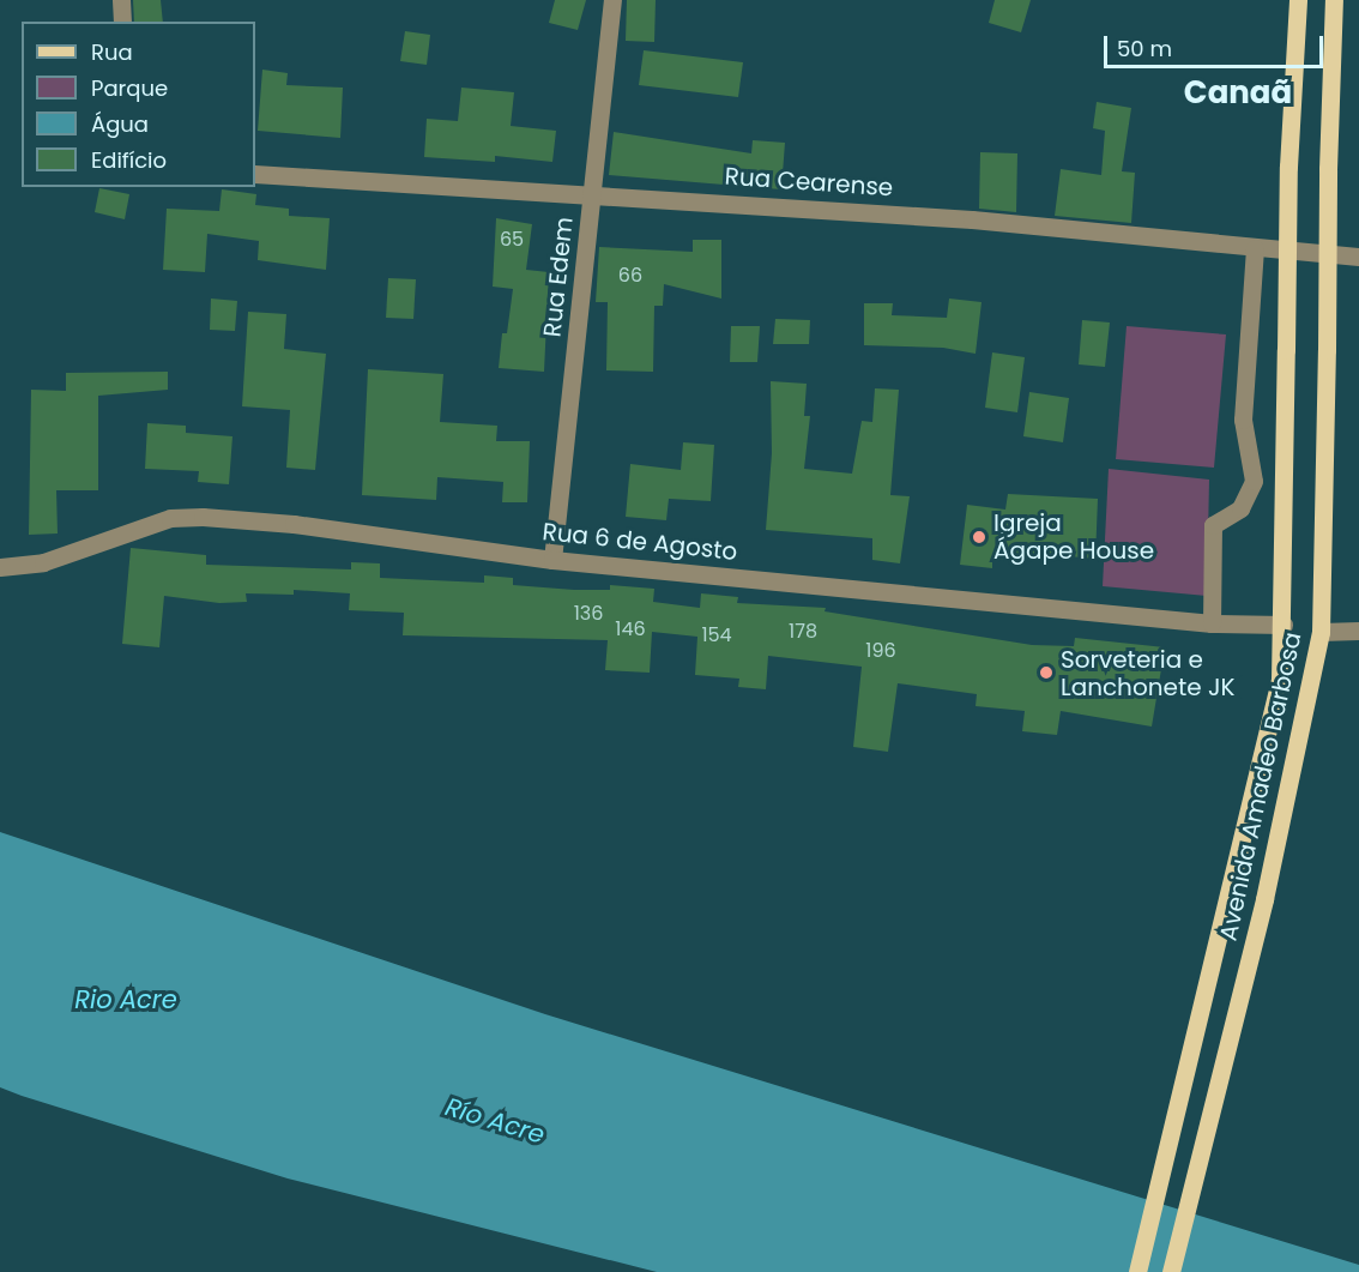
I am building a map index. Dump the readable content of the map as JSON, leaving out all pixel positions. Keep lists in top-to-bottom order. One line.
{"streets":{"main road":["Avenida Amadeo Barbosa"],"street":["Rua Cearense","Rua Edem","Rua 6 de Agosto"]},"crossings":[["Rua Cearense","Rua Edem"],["Rua Edem","Rua 6 de Agosto"],["Rua 6 de Agosto","Avenida Amadeo Barbosa"]],"districts":["Canaã"],"water":["Rio Acre","Río Acre"],"places":["Igreja Ágape House","Sorveteria e Lanchonete JK"],"house_numbers":["65","66","136","146","178","154","196"],"legend":["Rua","Parque","Água","Edifício"],"scale_bar":"50 m"}
